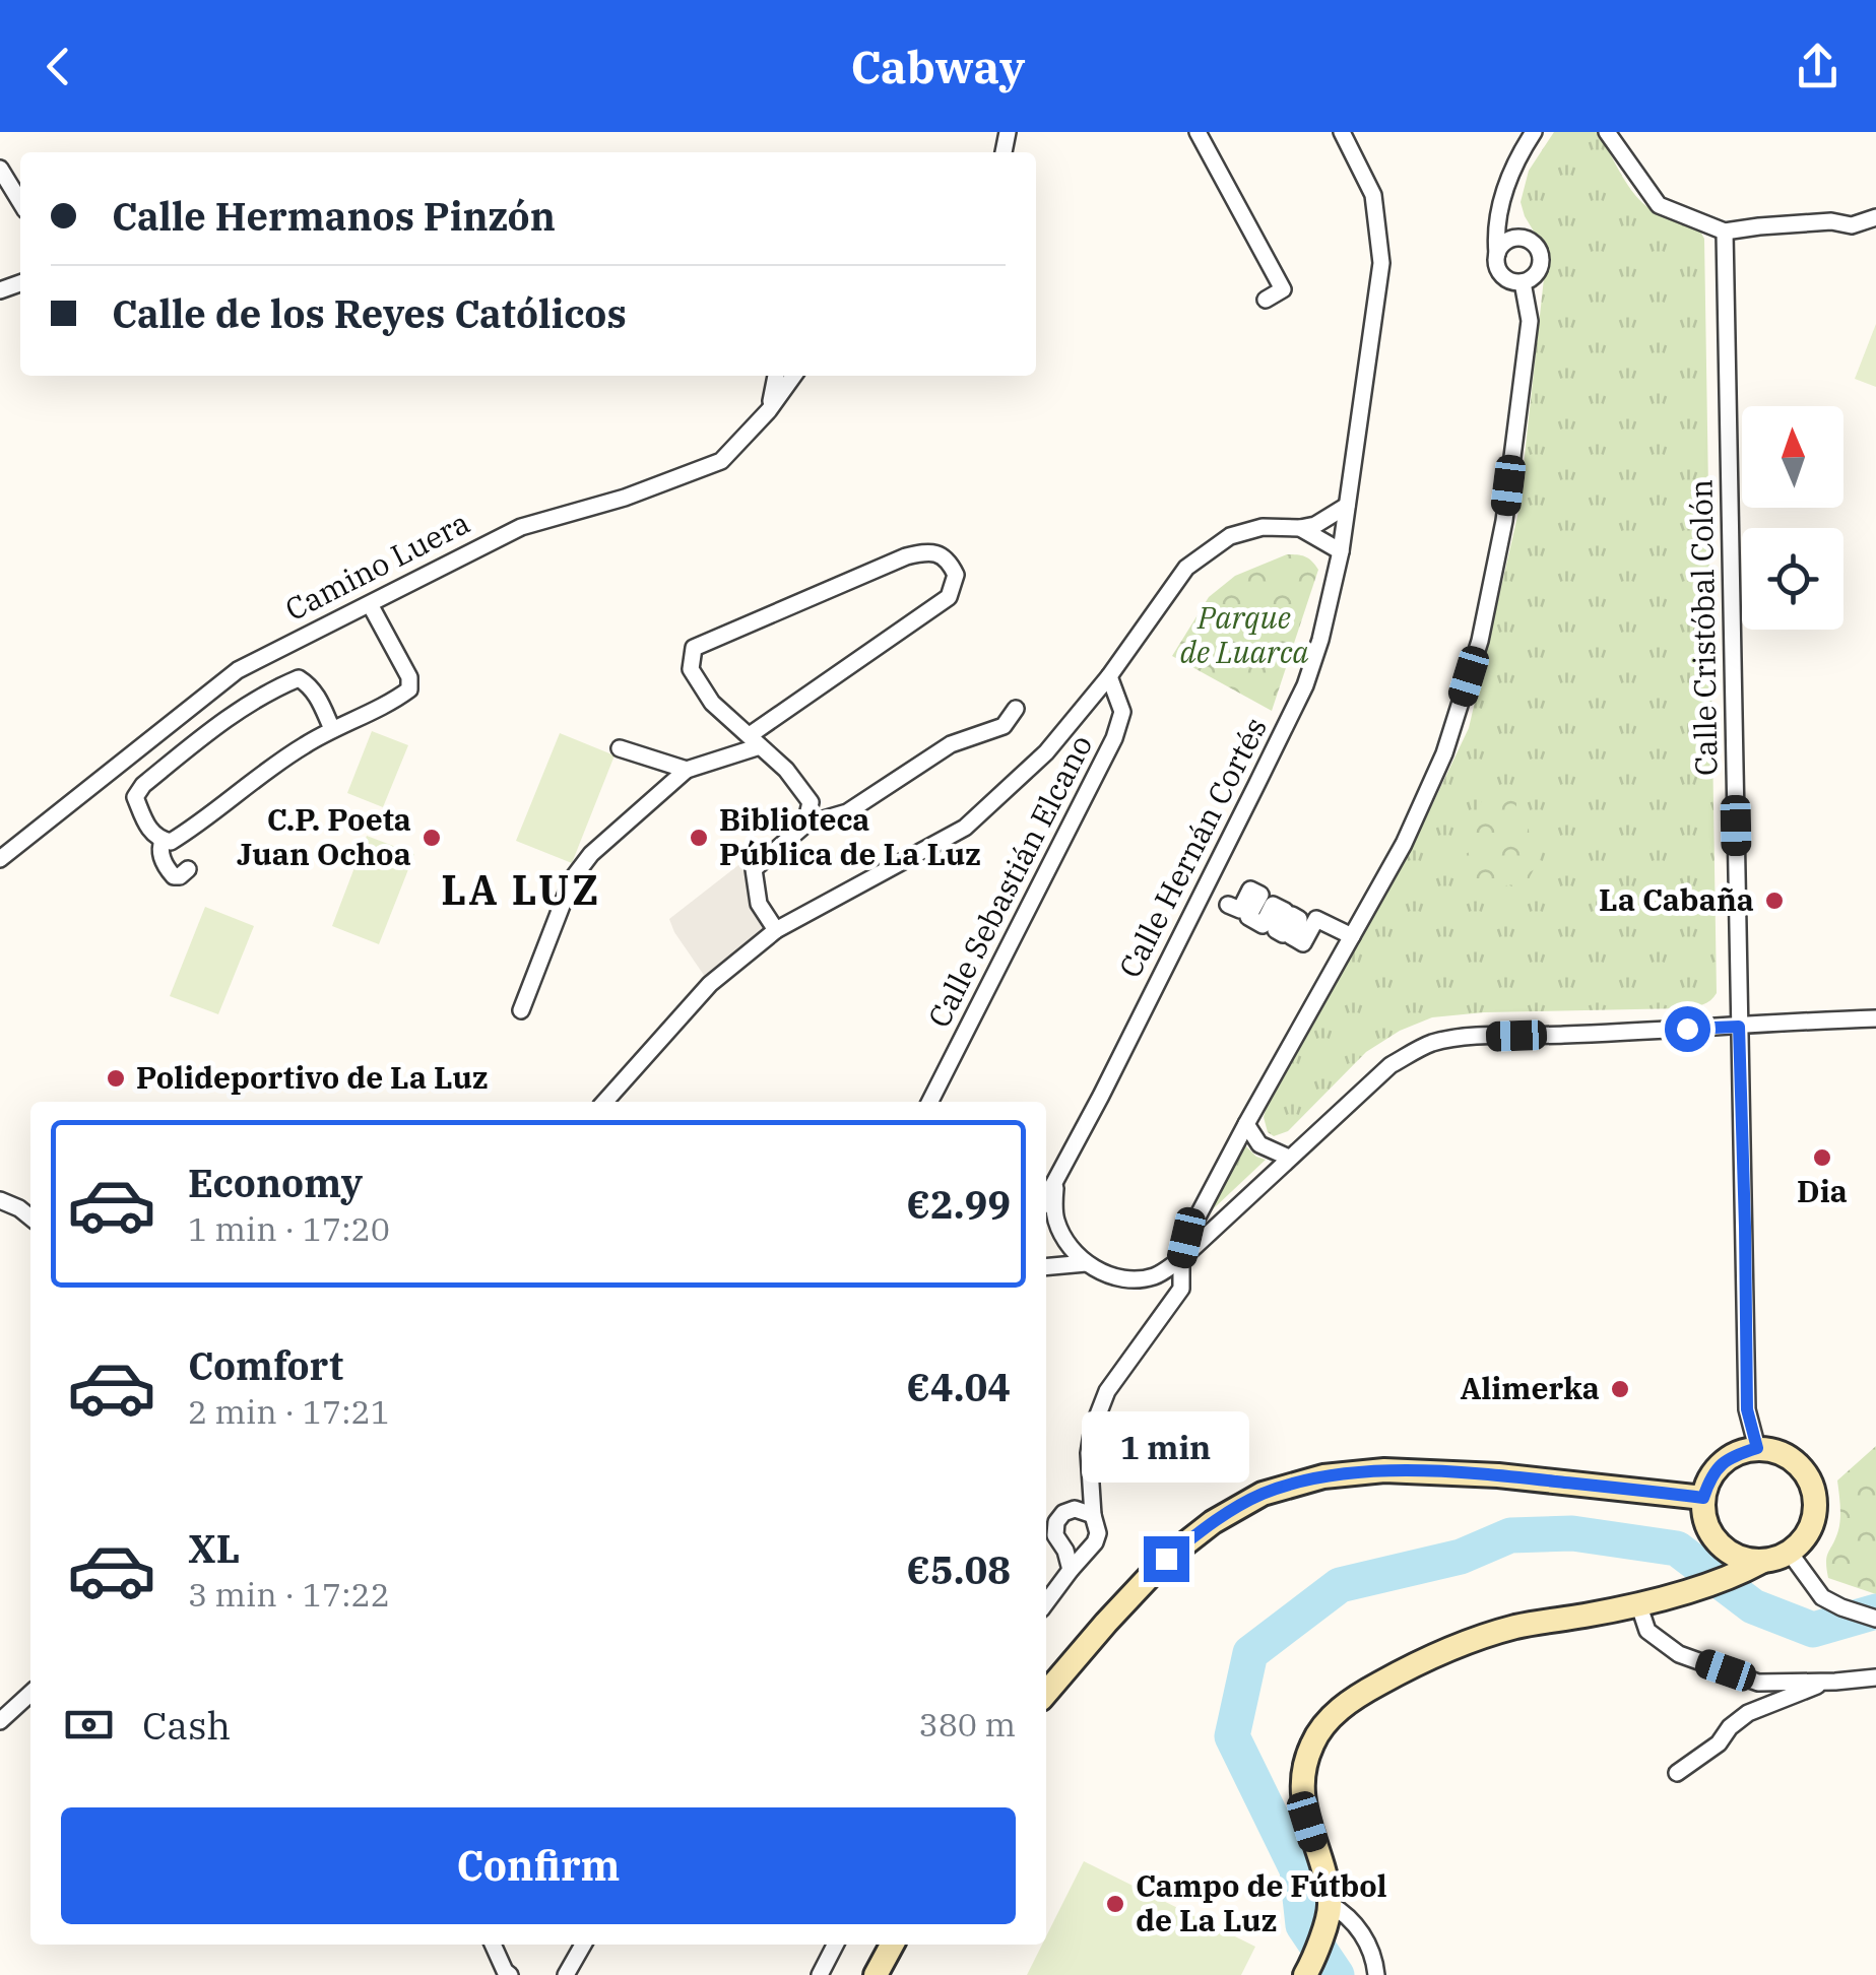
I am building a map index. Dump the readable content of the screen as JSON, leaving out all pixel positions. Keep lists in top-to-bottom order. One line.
{"streets":{"street":["Camino Luera","Calle Cristóbal Colón","Calle Hernán Cortés","Calle Sebastián Elcano"]},"districts":["LA LUZ"],"parks":["Parque de Luarca"],"places":["C.P. Poeta Juan Ochoa","Biblioteca Pública de La Luz","La Cabaña","Polideportivo de La Luz","Dia","Alimerka","Campo de Fútbol de La Luz"],"north":"top","page":{"header":"Cabway","banner":["Calle Hermanos Pinzón","Calle de los Reyes Católicos"],"list":[{"name":"Economy","note":"1 min · 17:20","value":"€2.99"},{"name":"Comfort","note":"2 min · 17:21","value":"€4.04"},{"name":"XL","note":"3 min · 17:22","value":"€5.08"}],"bubble":"1 min","pay":["Cash","380 m"],"buttons":"Confirm"}}
